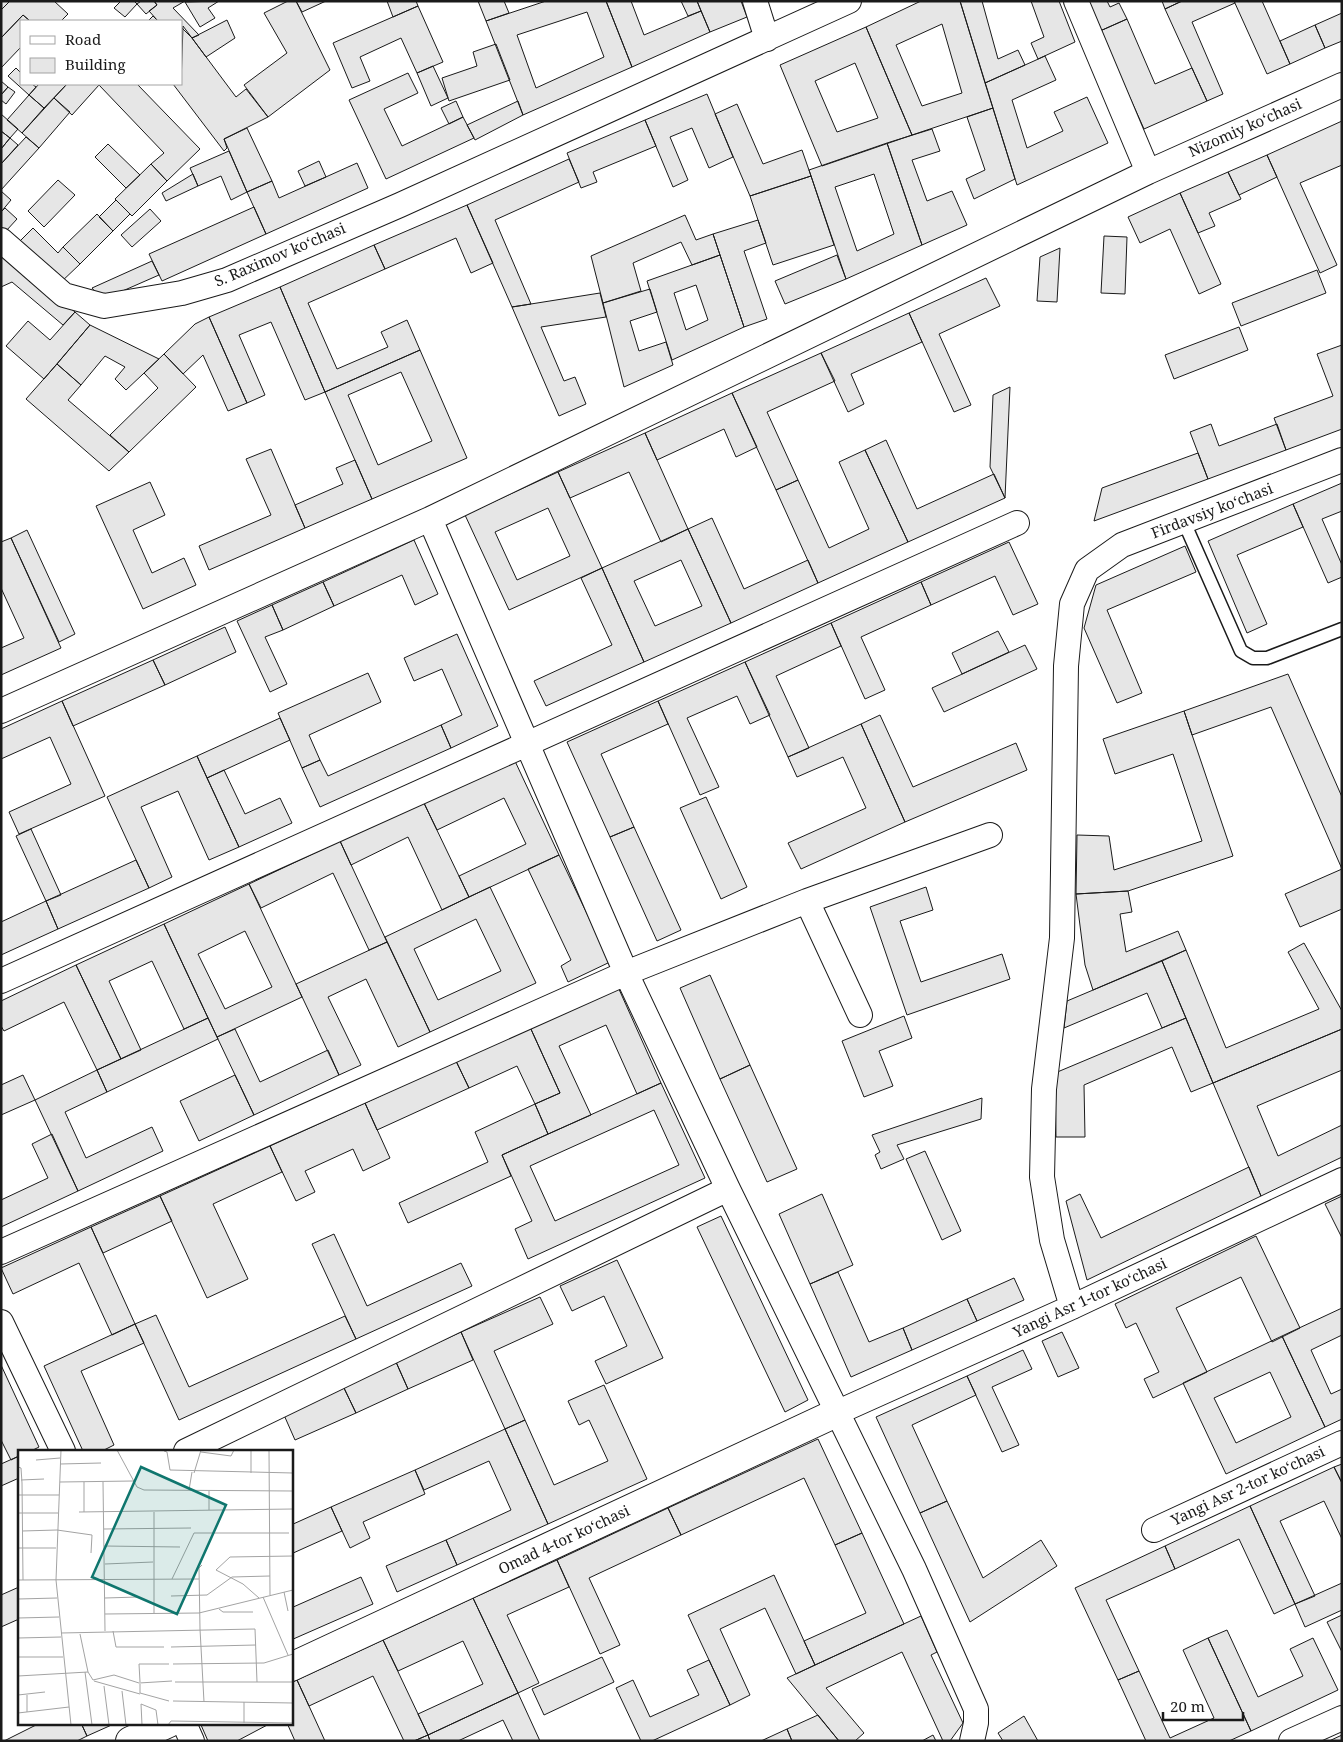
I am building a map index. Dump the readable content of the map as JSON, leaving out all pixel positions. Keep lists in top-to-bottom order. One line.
{"streets":{"street":["Nizomiy koʻchasi","S. Raximov koʻchasi","Firdavsiy koʻchasi","Yangi Asr 1-tor koʻchasi","Yangi Asr 2-tor koʻchasi","Omad 4-tor koʻchasi"]},"crossings":[["Firdavsiy koʻchasi","Yangi Asr 1-tor koʻchasi"],["Yangi Asr 1-tor koʻchasi","Omad 4-tor koʻchasi"]],"legend":["Road","Building"],"scale_bar":"20 m"}
